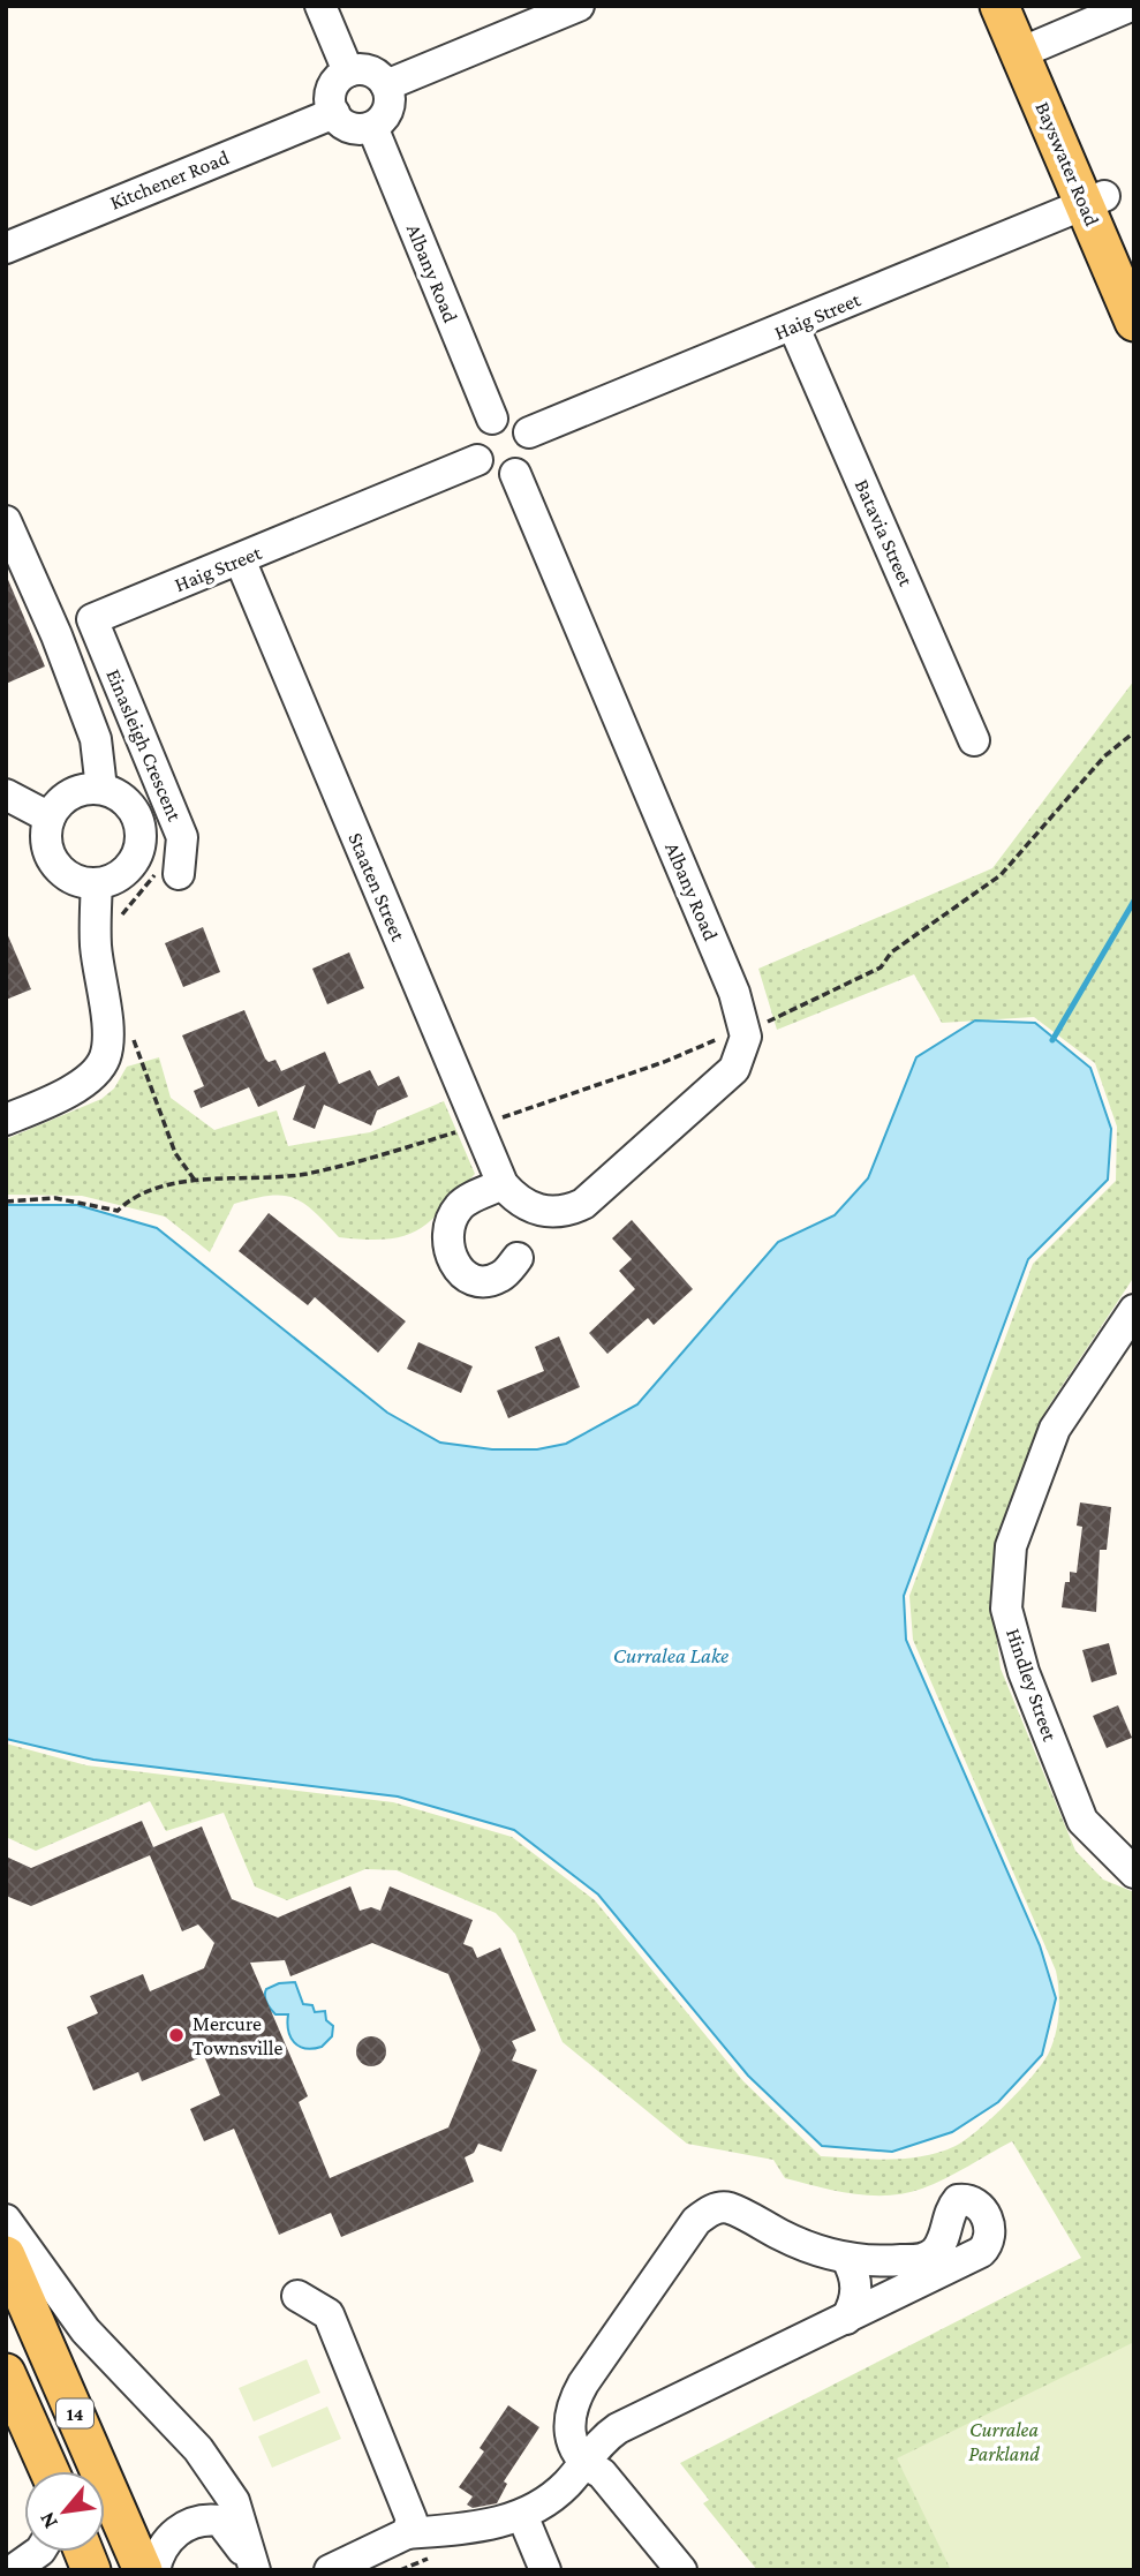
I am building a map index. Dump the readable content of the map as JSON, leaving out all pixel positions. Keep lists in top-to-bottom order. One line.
{"streets":{"main road":["Bayswater Road","14"],"street":["Kitchener Road","Albany Road","Haig Street","Batavia Street","Einasleigh Crescent","Staaten Street","Hindley Street"]},"crossings":[["Bayswater Road","Haig Street"],["Kitchener Road","Albany Road"],["Albany Road","Haig Street"],["Albany Road","Staaten Street"],["Haig Street","Batavia Street"],["Haig Street","Einasleigh Crescent"],["Haig Street","Staaten Street"]],"water":["Curralea Lake"],"parks":["Curralea Parkland"],"places":["Mercure Townsville"],"north":"bottom left"}
